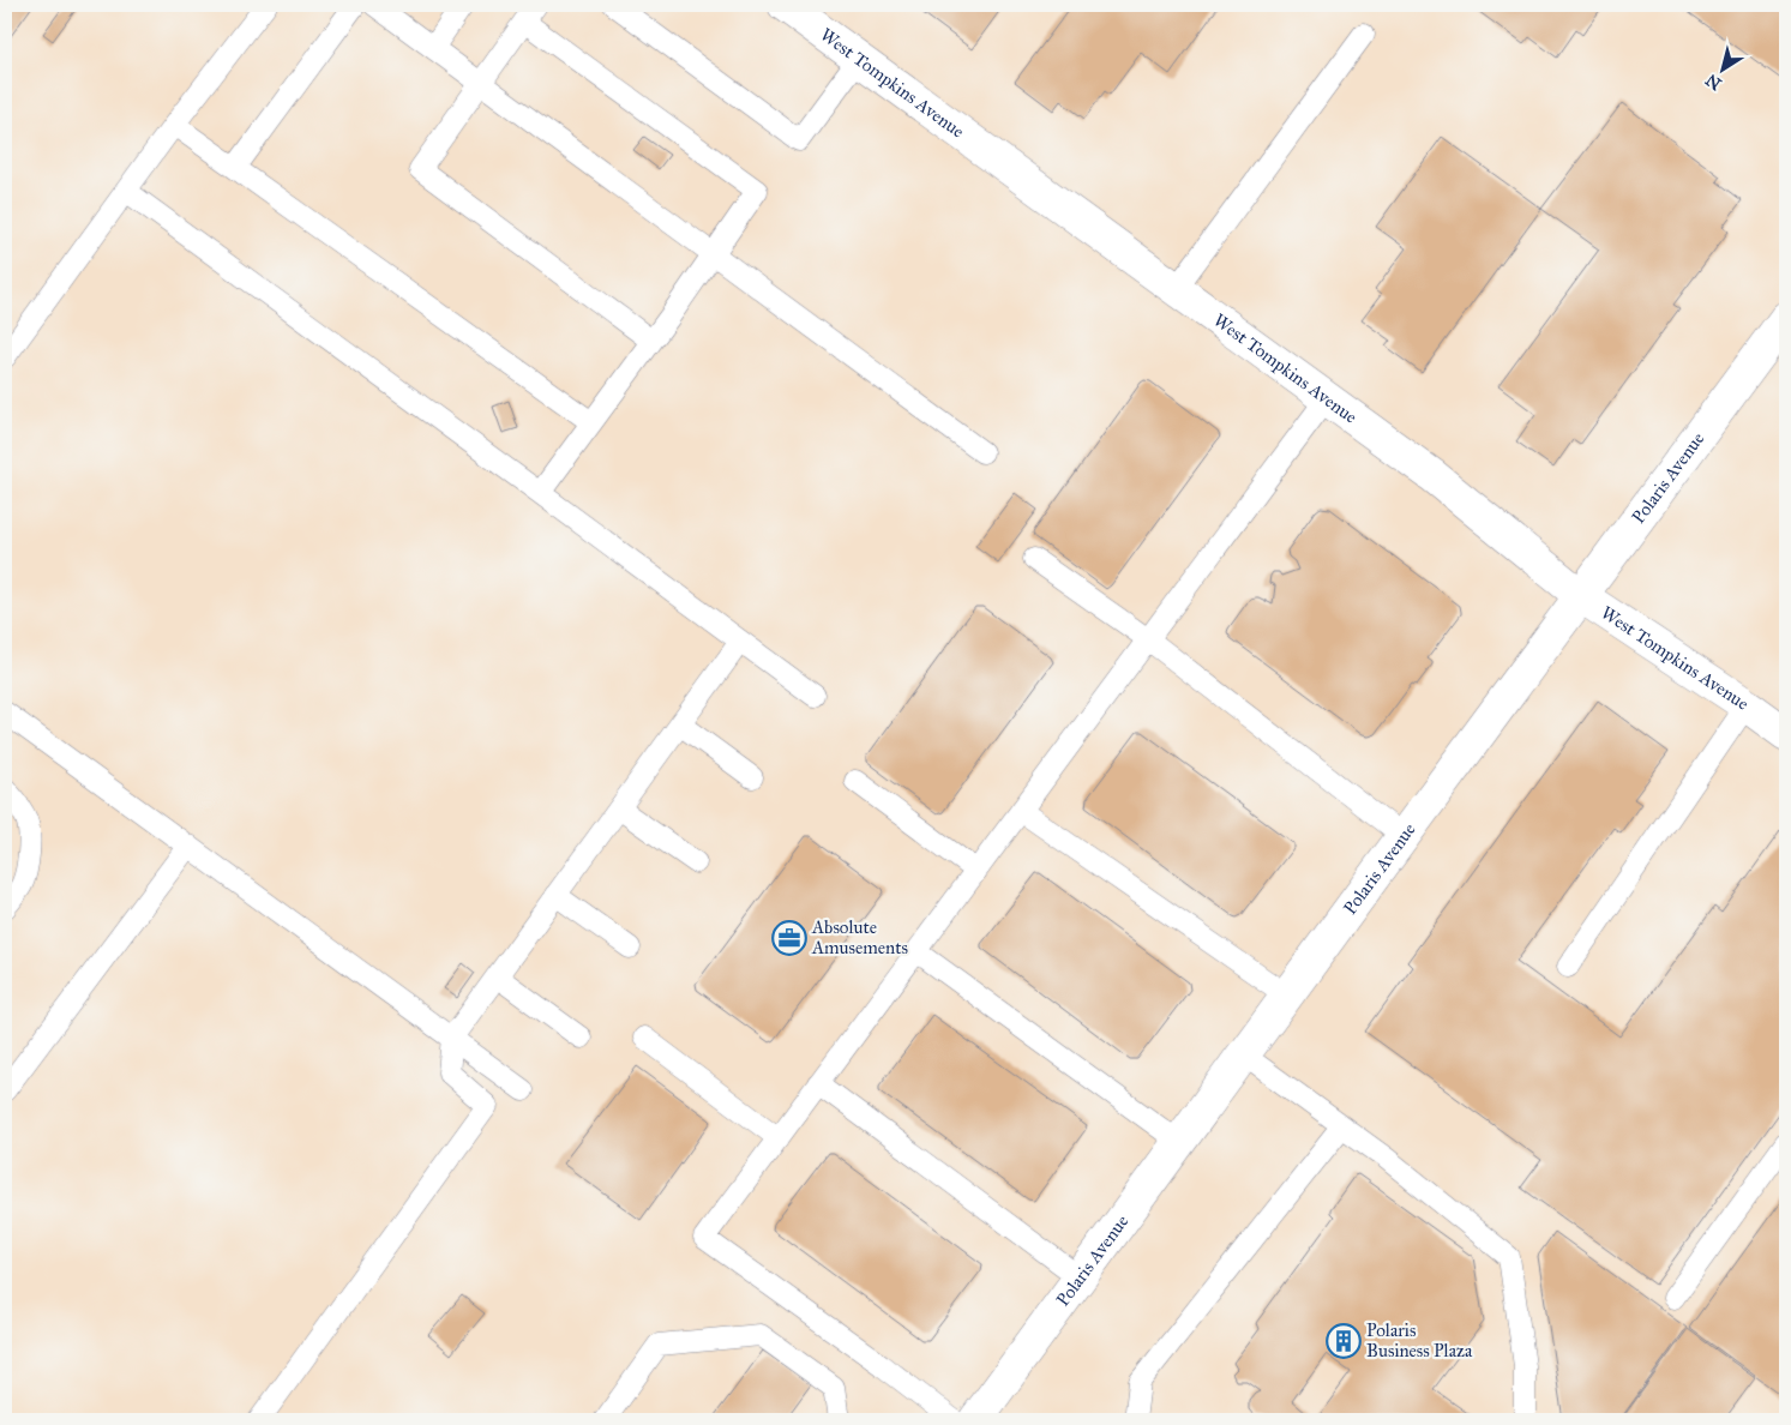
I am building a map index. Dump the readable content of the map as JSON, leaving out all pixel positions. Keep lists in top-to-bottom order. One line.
{"streets":{"street":["West Tompkins Avenue","Polaris Avenue"]},"crossings":[["West Tompkins Avenue","Polaris Avenue"]],"places":{"office":["Absolute Amusements"],"building":["Polaris Business Plaza"]},"north":"bottom left"}
